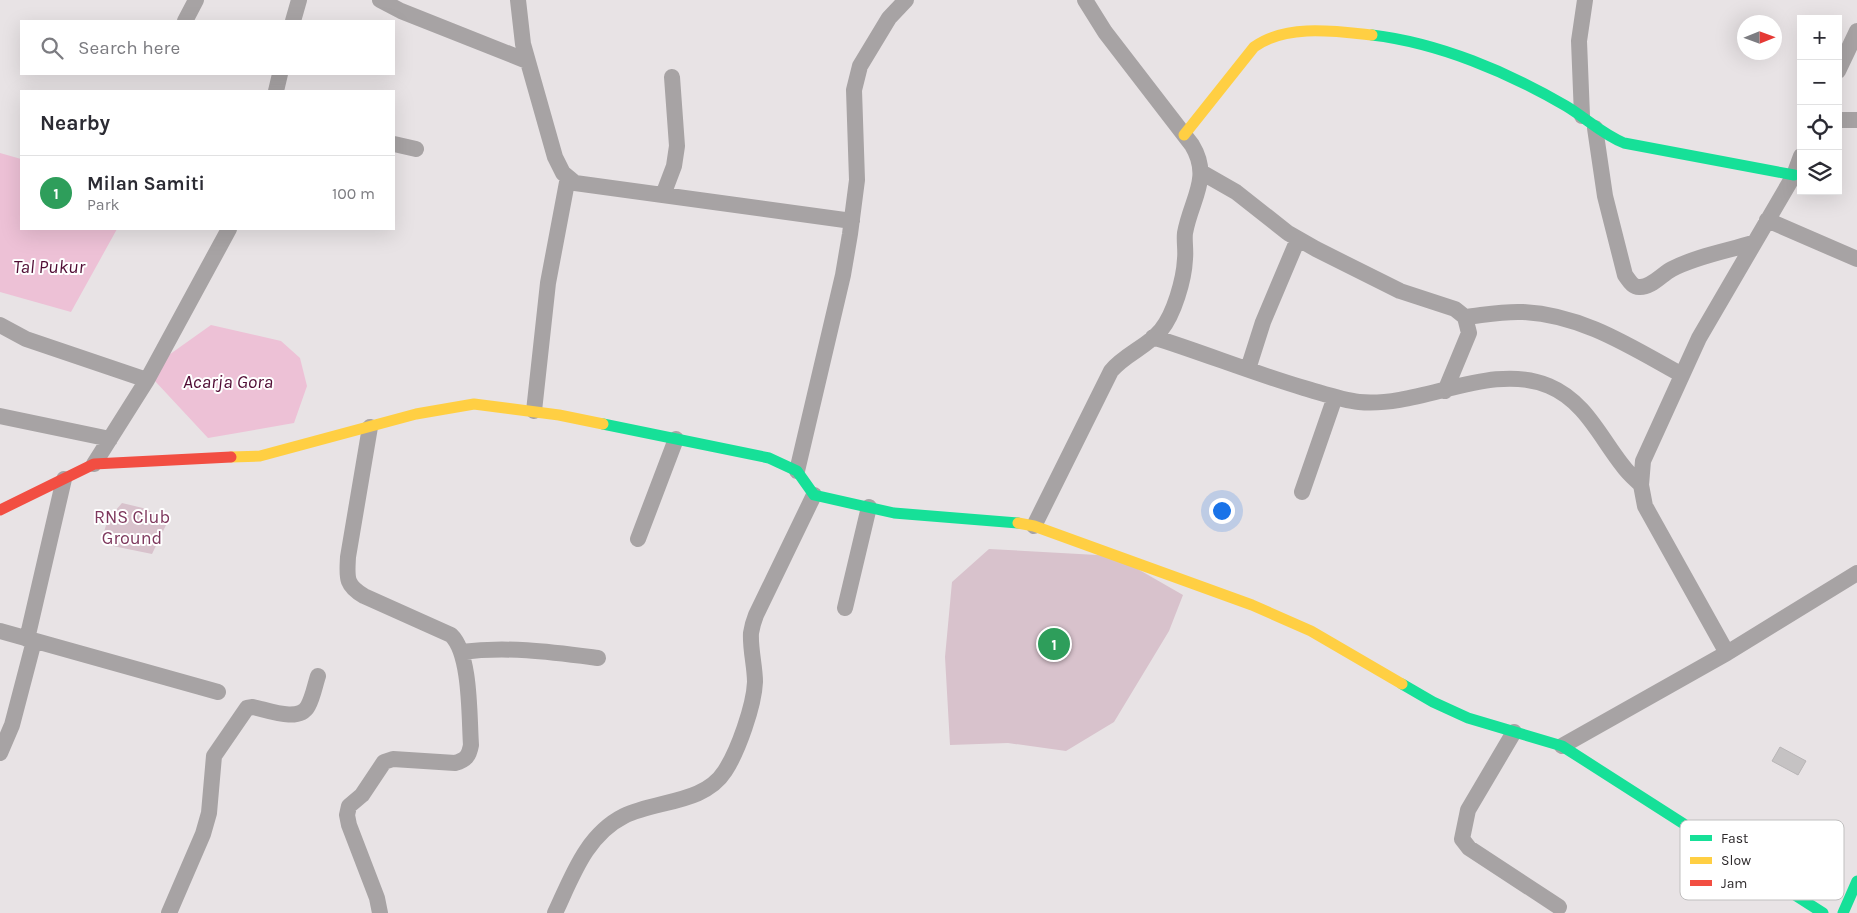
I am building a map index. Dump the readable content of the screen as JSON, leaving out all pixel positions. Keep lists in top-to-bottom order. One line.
{"water":["Tal Pukur","Acarja Gora"],"parks":["RNS Club Ground"],"legend":["Fast","Slow","Jam"],"north":"right","page":{"map_buttons":["+","−"],"search":"Search here","heading":"Nearby","list":[{"mark":"1","name":"Milan Samiti","note":"Park","value":"100 m"}],"pins":"1"}}
